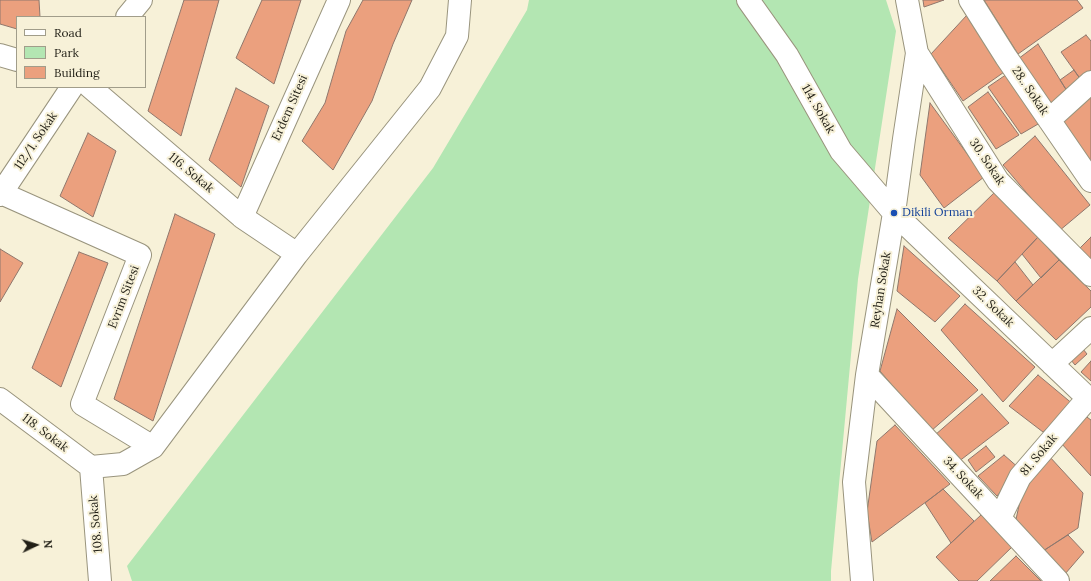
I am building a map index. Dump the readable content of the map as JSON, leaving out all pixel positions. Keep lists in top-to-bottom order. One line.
{"streets":{"street":["28.. Sokak","Erdem Sitesi","114. Sokak","112/1. Sokak","30. Sokak","116. Sokak","Reyhan Sokak","Evrim Sitesi","32. Sokak","118. Sokak","81. Sokak","34. Sokak","108. Sokak"]},"crossings":[["Erdem Sitesi","116. Sokak"],["114. Sokak","Reyhan Sokak"],["114. Sokak","32. Sokak"],["112/1. Sokak","Evrim Sitesi"],["30. Sokak","Reyhan Sokak"],["Reyhan Sokak","32. Sokak"],["Reyhan Sokak","34. Sokak"],["32. Sokak","81. Sokak"],["118. Sokak","108. Sokak"],["81. Sokak","34. Sokak"]],"places":["Dikili Orman"],"legend":["Road","Park","Building"],"north":"right"}
